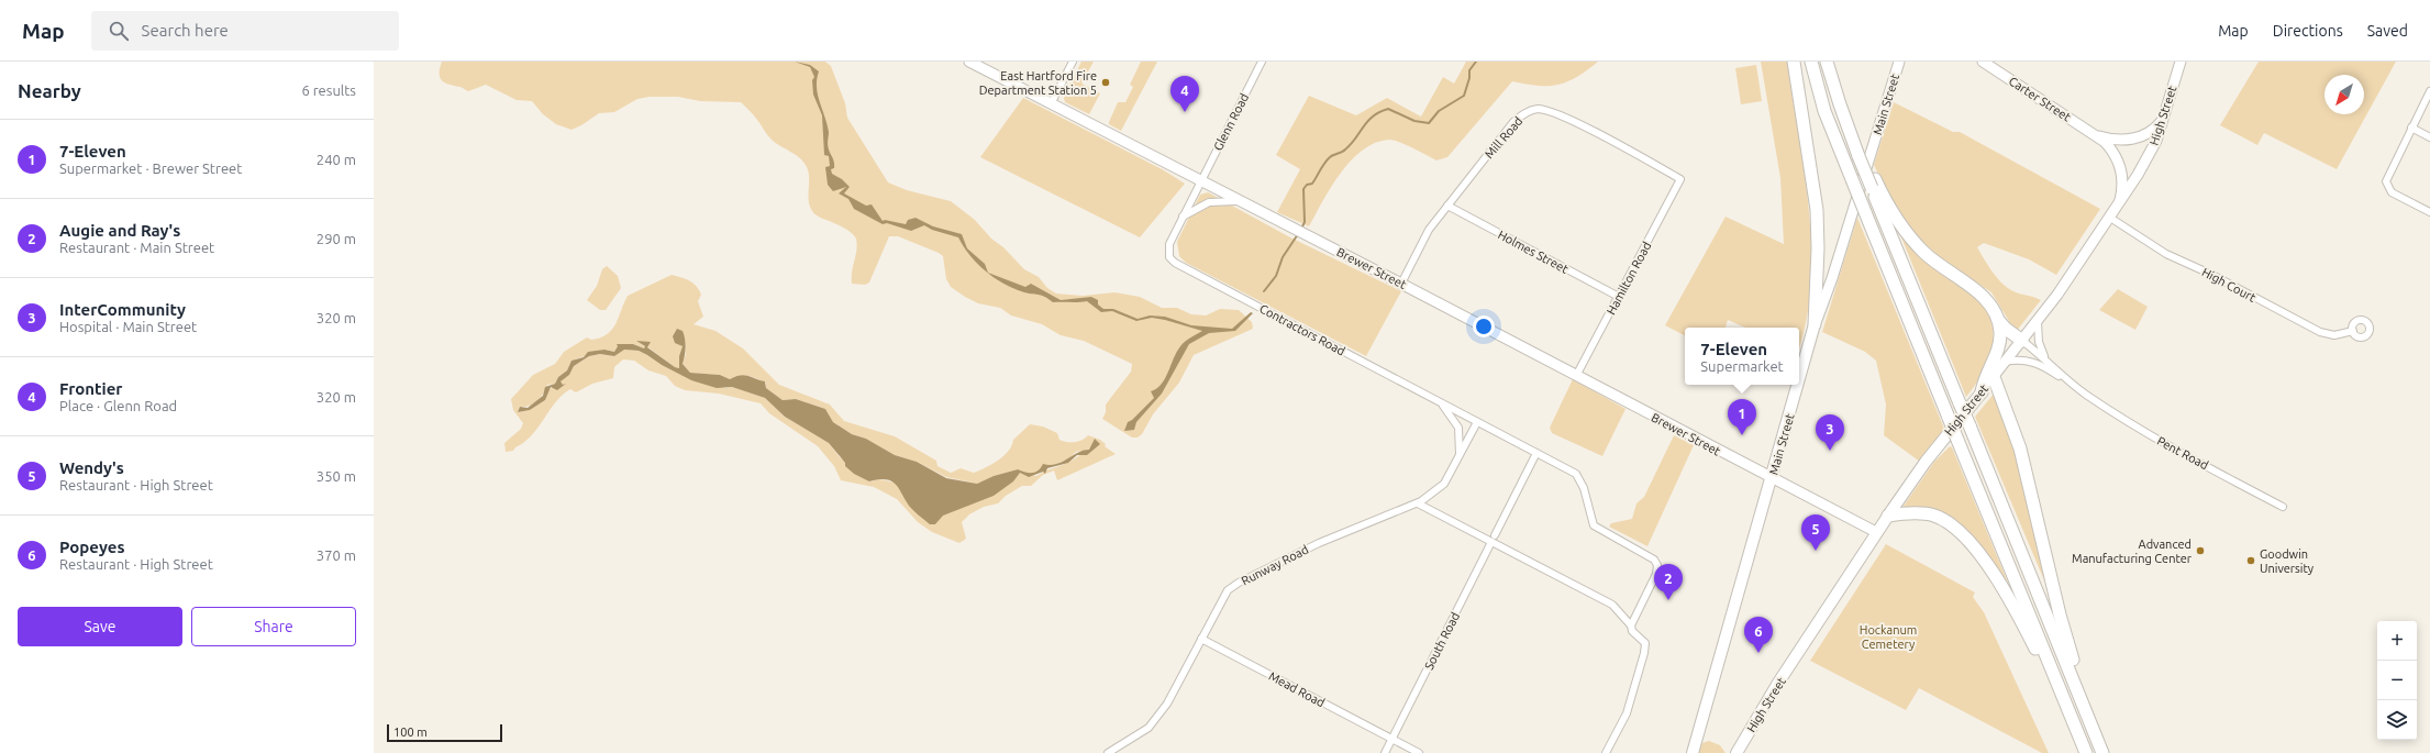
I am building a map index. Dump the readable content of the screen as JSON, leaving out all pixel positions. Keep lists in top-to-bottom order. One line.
{"streets":{"main road":["Carter Street","Main Street","High Street","Brewer Street"],"street":["Glenn Road","Mill Road","Holmes Street","Hamilton Road","High Court","Contractors Road","Pent Road","Runway Road","South Road","Mead Road"]},"crossings":[["Carter Street","High Street"],["Main Street","Brewer Street"],["High Street","Brewer Street"],["High Street","High Court"],["High Street","Pent Road"],["Glenn Road","Brewer Street"],["Glenn Road","Contractors Road"],["Mill Road","Holmes Street"],["Mill Road","Brewer Street"],["Mill Road","Hamilton Road"],["Holmes Street","Hamilton Road"],["Brewer Street","Hamilton Road"],["Brewer Street","Contractors Road"],["Contractors Road","Runway Road"],["Contractors Road","South Road"],["Runway Road","Mead Road"],["South Road","Mead Road"]],"parks":["Hockanum Cemetery"],"places":["East Hartford Fire Department Station 5","Advanced Manufacturing Center","Goodwin University"],"scale_bar":"100 m","north":"bottom left","page":{"header":"Map","search":"Search here","nav":["Map","Directions","Saved"],"heading":["Nearby","6 results"],"pins":["4","1","3","5","2","6"],"list":[{"mark":"1","name":"7-Eleven","note":"Supermarket · Brewer Street","value":"240 m"},{"mark":"2","name":"Augie and Ray's","note":"Restaurant · Main Street","value":"290 m"},{"mark":"3","name":"InterCommunity","note":"Hospital · Main Street","value":"320 m"},{"mark":"4","name":"Frontier","note":"Place · Glenn Road","value":"320 m"},{"mark":"5","name":"Wendy's","note":"Restaurant · High Street","value":"350 m"},{"mark":"6","name":"Popeyes","note":"Restaurant · High Street","value":"370 m"}],"popup":["7-Eleven","Supermarket"],"buttons":["Save","Share"],"map_buttons":["+","−"],"scale":"100 m"}}
